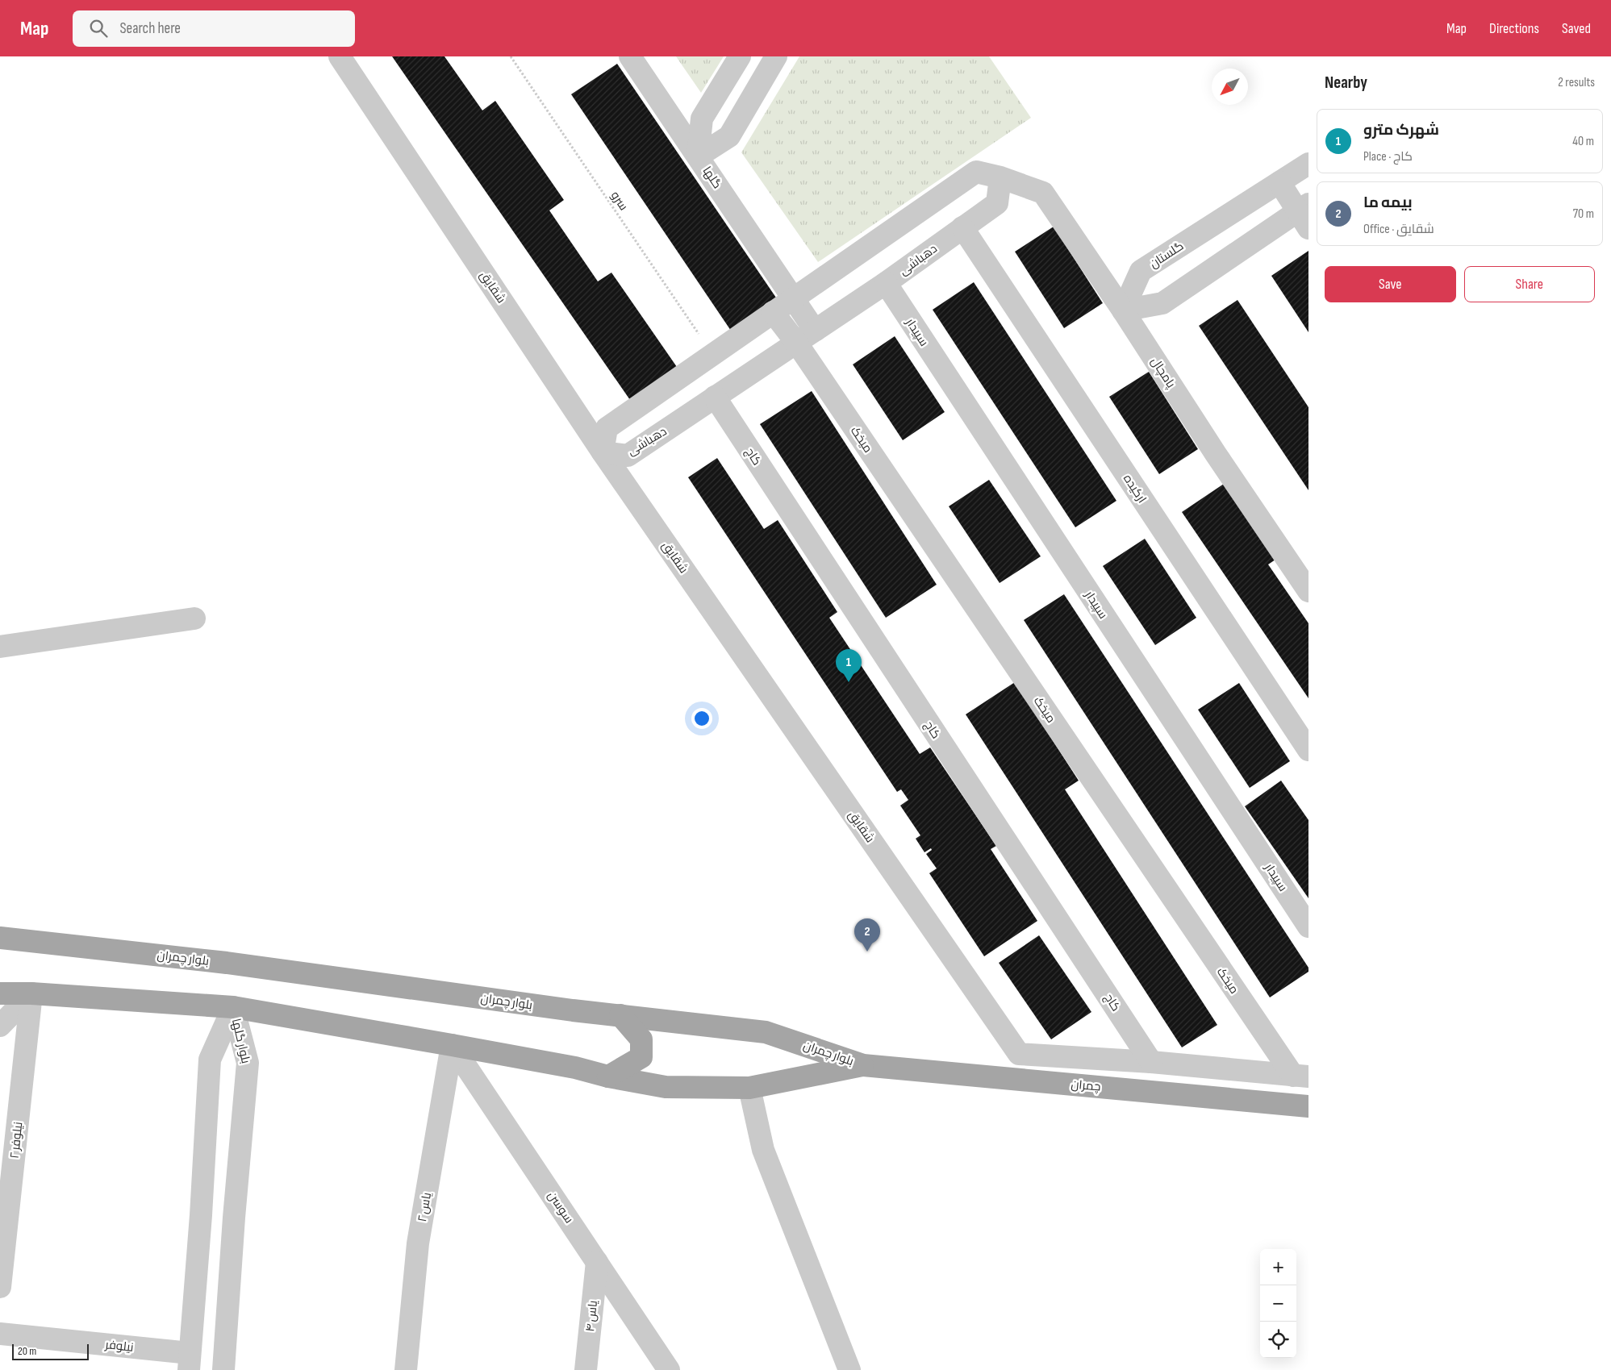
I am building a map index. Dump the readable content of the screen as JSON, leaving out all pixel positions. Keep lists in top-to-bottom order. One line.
{"streets":{"main road":["بلوار چمران","چمران"],"street":["گلها","گلستان","دهباشی","شقایق","سپیدار","پامچال","میخک","کاج","ارکیده","بلوار گلها","نیلوفر ۲","یاس ۲","سوسن","یاس ۴","نیلوفر"],"path":["سرو"]},"crossings":[["گلها","دهباشی"],["گلستان","پامچال"],["دهباشی","شقایق"],["دهباشی","سپیدار"],["دهباشی","پامچال"],["دهباشی","میخک"],["دهباشی","کاج"],["دهباشی","ارکیده"],["شقایق","کاج"],["بلوار چمران","بلوار گلها"],["بلوار چمران","چمران"],["بلوار چمران","نیلوفر ۲"],["بلوار چمران","یاس ۲"],["بلوار چمران","سوسن"],["بلوار گلها","نیلوفر"],["یاس ۲","سوسن"],["سوسن","یاس ۴"]],"scale_bar":"20 m","north":"bottom left","page":{"header":"Map","search":"Search here","nav":["Map","Directions","Saved"],"heading":["Nearby","2 results"],"list":[{"mark":"1","name":"شهرک مترو","note":"Place · کاج","value":"40 m"},{"mark":"2","name":"بیمه ما","note":"Office · شقایق","value":"70 m"}],"buttons":["Save","Share"],"pins":["1","2"],"map_buttons":["+","−"],"scale":"20 m"}}
